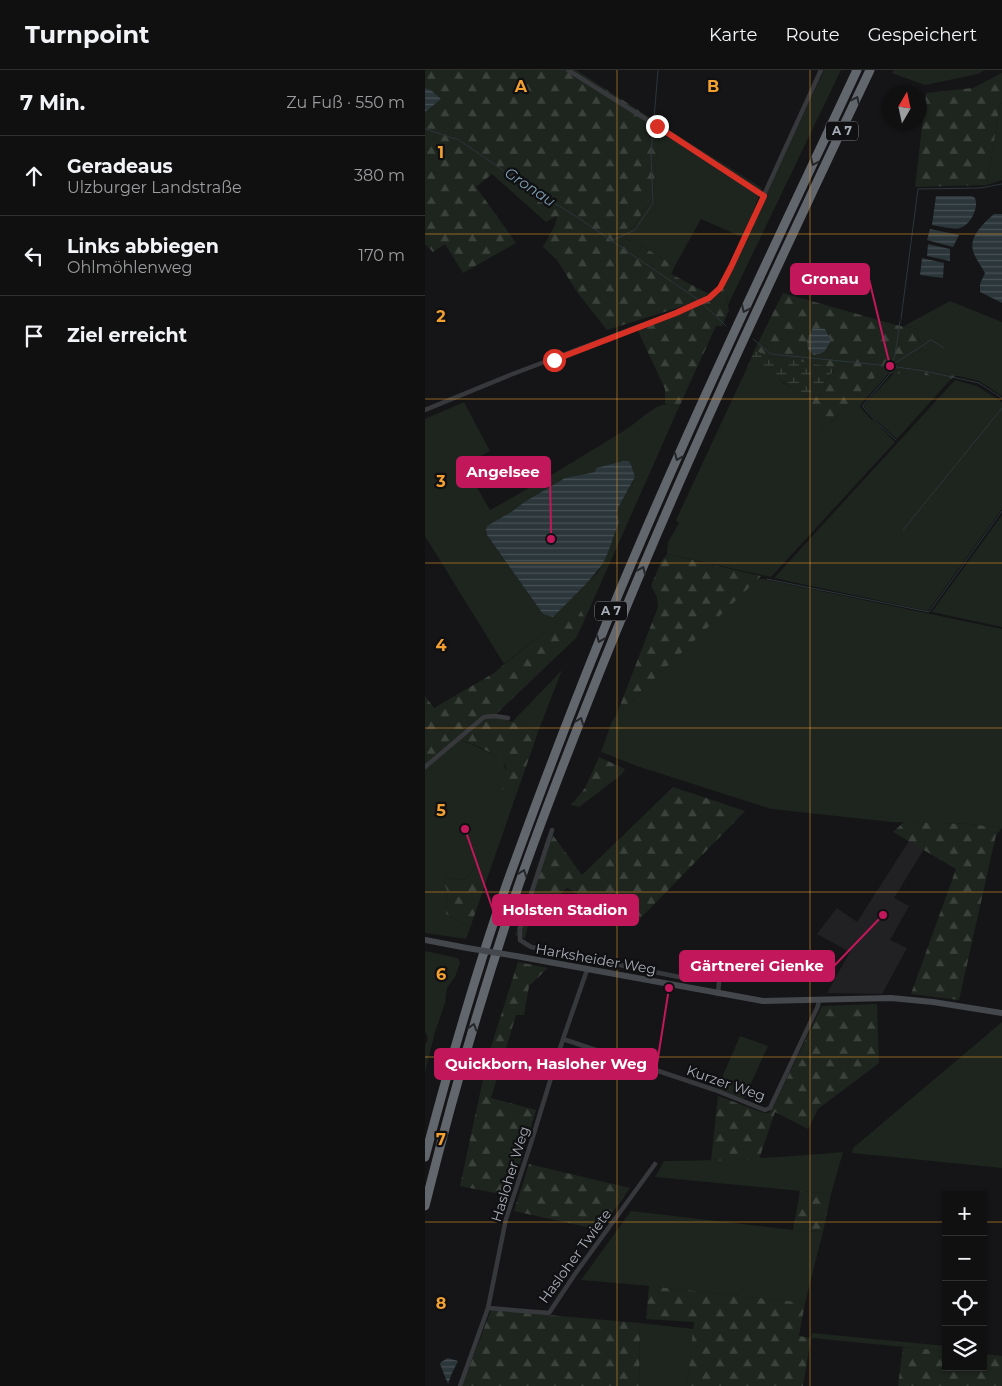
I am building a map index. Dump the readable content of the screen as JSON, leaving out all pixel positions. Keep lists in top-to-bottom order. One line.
{"streets":{"highway":["A 7"],"main road":["Harksheider Weg"],"street":["Kurzer Weg","Hasloher Weg","Hasloher Twiete"]},"crossings":[["Harksheider Weg","Kurzer Weg"],["Harksheider Weg","Hasloher Weg"],["Kurzer Weg","Hasloher Weg"],["Hasloher Weg","Hasloher Twiete"]],"water":["Gronau"],"places":["Gronau","Angelsee","Holsten Stadion","Gärtnerei Gienke","Quickborn, Hasloher Weg"],"north":"top","page":{"header":"Turnpoint","nav":["Karte","Route","Gespeichert"],"heading":["7 Min.","Zu Fuß · 550 m"],"list":[["Geradeaus","Ulzburger Landstraße","380 m"],["Links abbiegen","Ohlmöhlenweg","170 m"],"Ziel erreicht"],"map_buttons":["+","−"]},"grid":{"columns":["A","B"],"rows":["1","2","3","4","5","6","7","8"]}}
